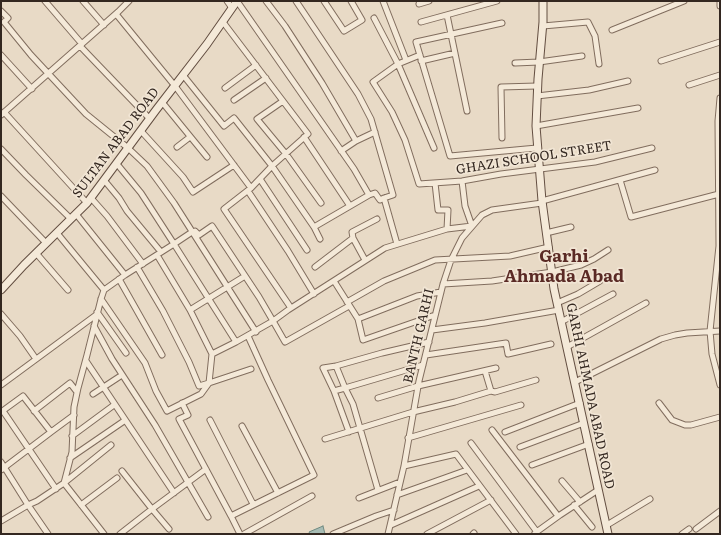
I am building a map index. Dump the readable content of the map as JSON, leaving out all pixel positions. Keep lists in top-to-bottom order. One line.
{"streets":{"street":["SULTAN ABAD ROAD","GHAZI SCHOOL STREET","BANTH GARHI","GARHI AHMADA ABAD ROAD"]},"crossings":[["GHAZI SCHOOL STREET","GARHI AHMADA ABAD ROAD"],["BANTH GARHI","GARHI AHMADA ABAD ROAD"]],"districts":["Garhi Ahmada Abad"]}
